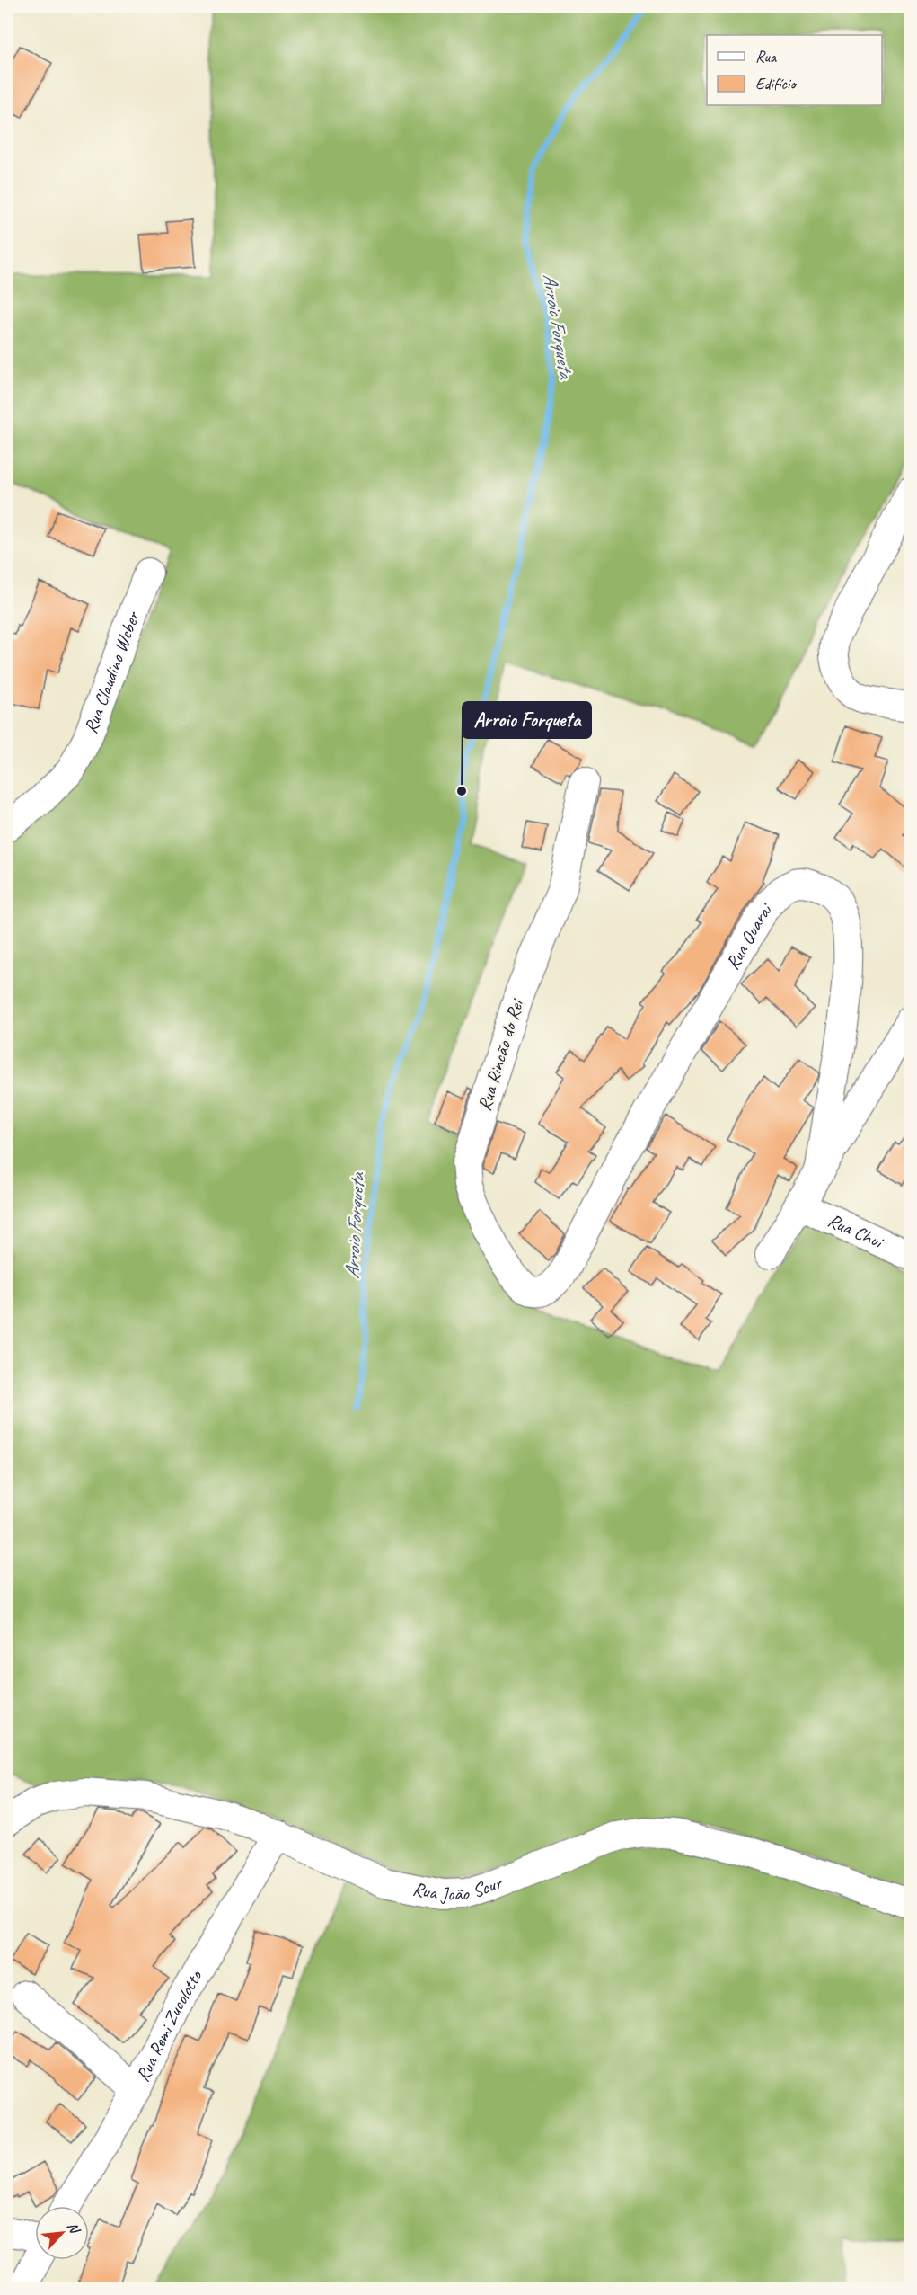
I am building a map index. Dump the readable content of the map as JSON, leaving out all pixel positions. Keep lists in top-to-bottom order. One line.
{"streets":{"street":["Rua Claudino Weber","Rua Quarai","Rua Rincão do Rei","Rua Chui","Rua João Scur","Rua Remi Zucolotto"]},"crossings":[["Rua Quarai","Rua Rincão do Rei"],["Rua João Scur","Rua Remi Zucolotto"]],"water":["Arroio Forqueta"],"places":["Arroio Forqueta"],"legend":["Rua","Edifício"],"north":"top right"}
